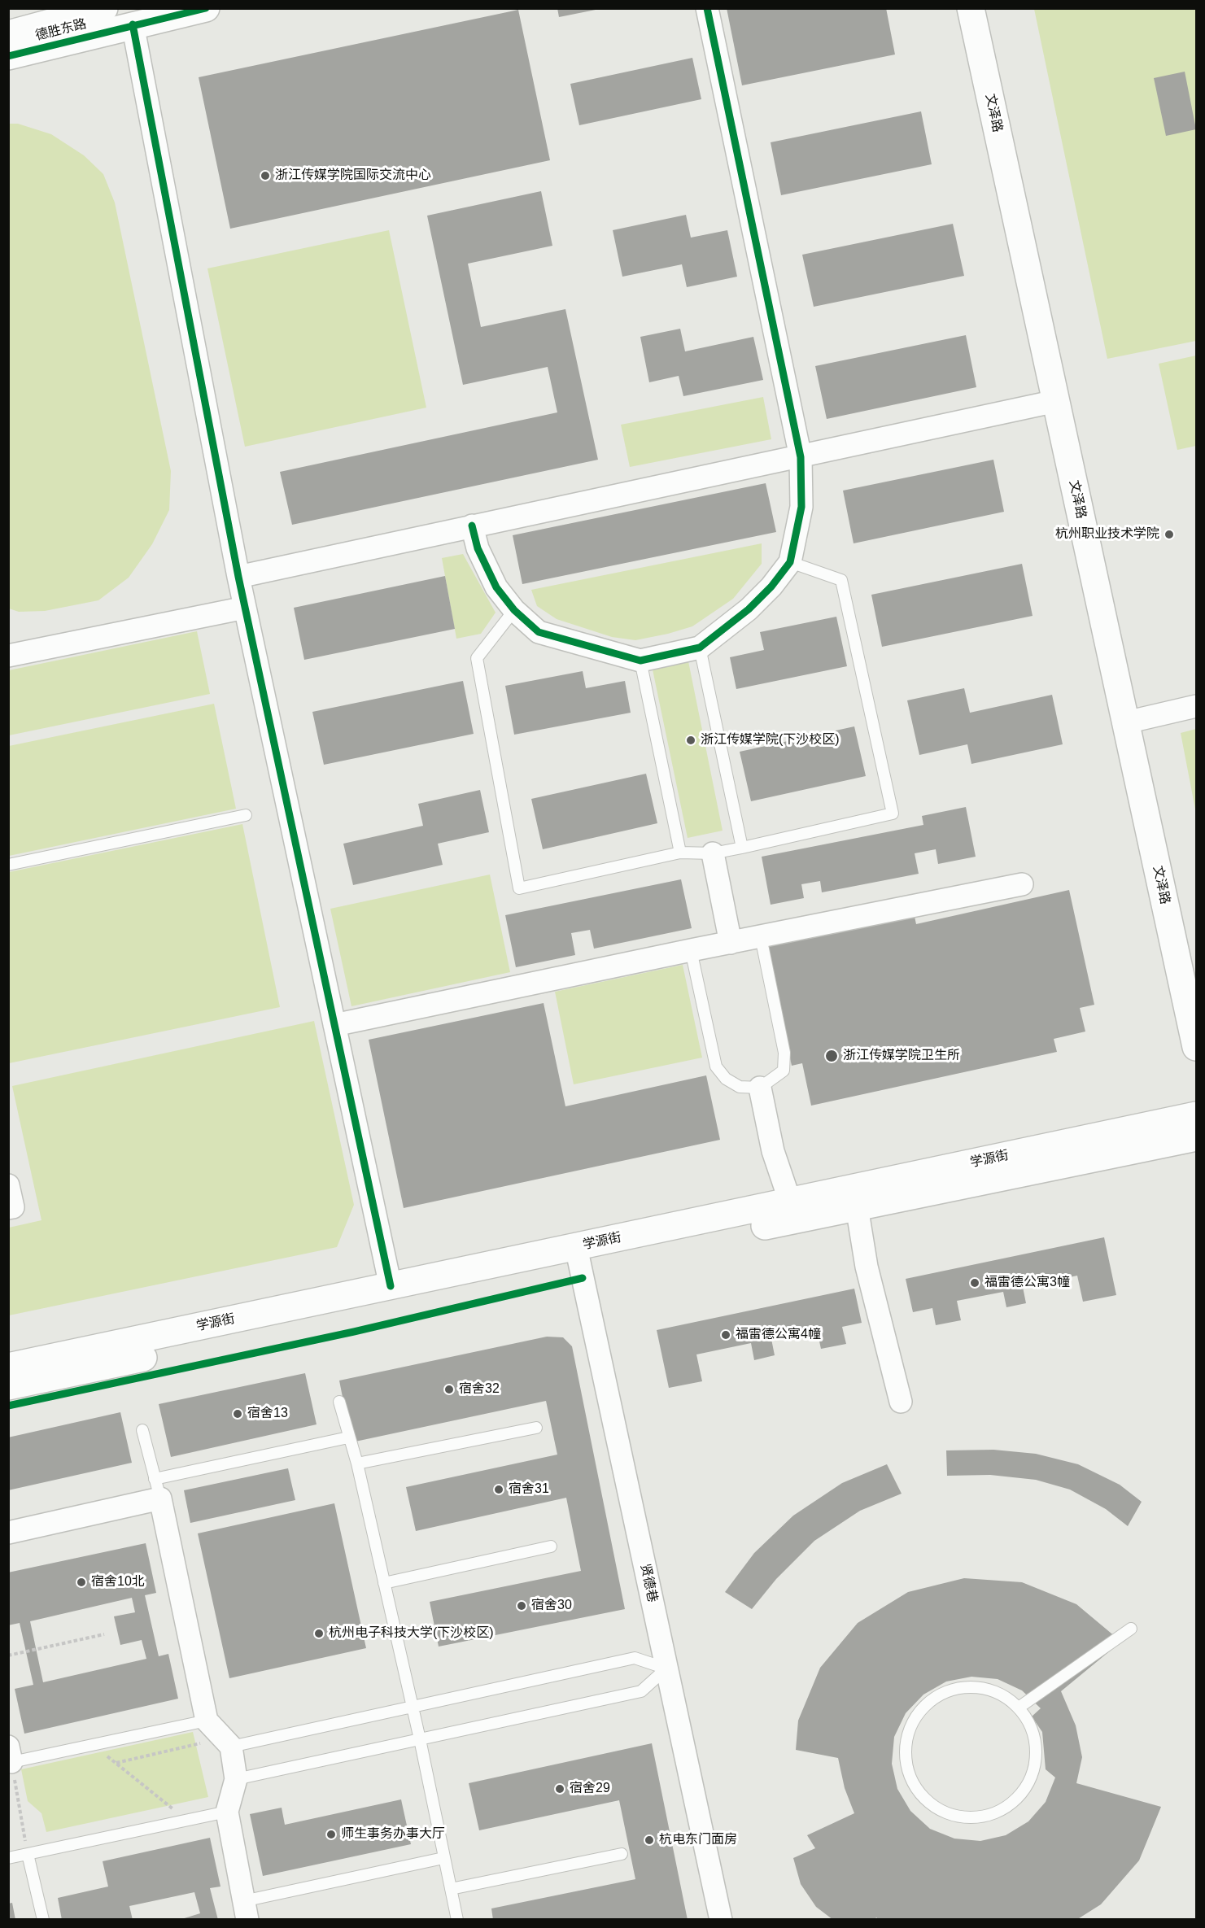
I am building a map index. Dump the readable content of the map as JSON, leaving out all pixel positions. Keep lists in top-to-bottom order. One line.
{"streets":{"main road":["德胜东路","文泽路","学源街"],"street":["贤德巷"]},"crossings":[["学源街","贤德巷"]],"places":["浙江传媒学院国际交流中心","杭州职业技术学院","浙江传媒学院(下沙校区)","浙江传媒学院卫生所","福雷德公寓3幢","福雷德公寓4幢","宿舍32","宿舍13","宿舍31","宿舍10北","宿舍30","杭州电子科技大学(下沙校区)","宿舍29","师生事务办事大厅","杭电东门面房"]}
